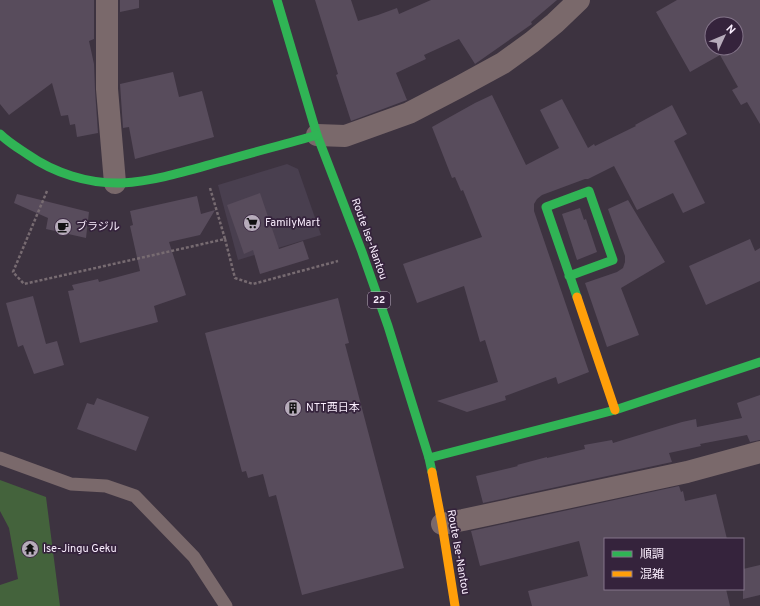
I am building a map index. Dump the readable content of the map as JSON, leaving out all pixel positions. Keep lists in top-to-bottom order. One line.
{"streets":{"street":["Route Ise-Nantou","22"]},"places":{"supermarket":["FamilyMart"],"cafe":["ブラジル"],"building":["NTT西日本"],"temple":["Ise-Jingu Geku"]},"legend":["順調","混雑"],"north":"top right"}
